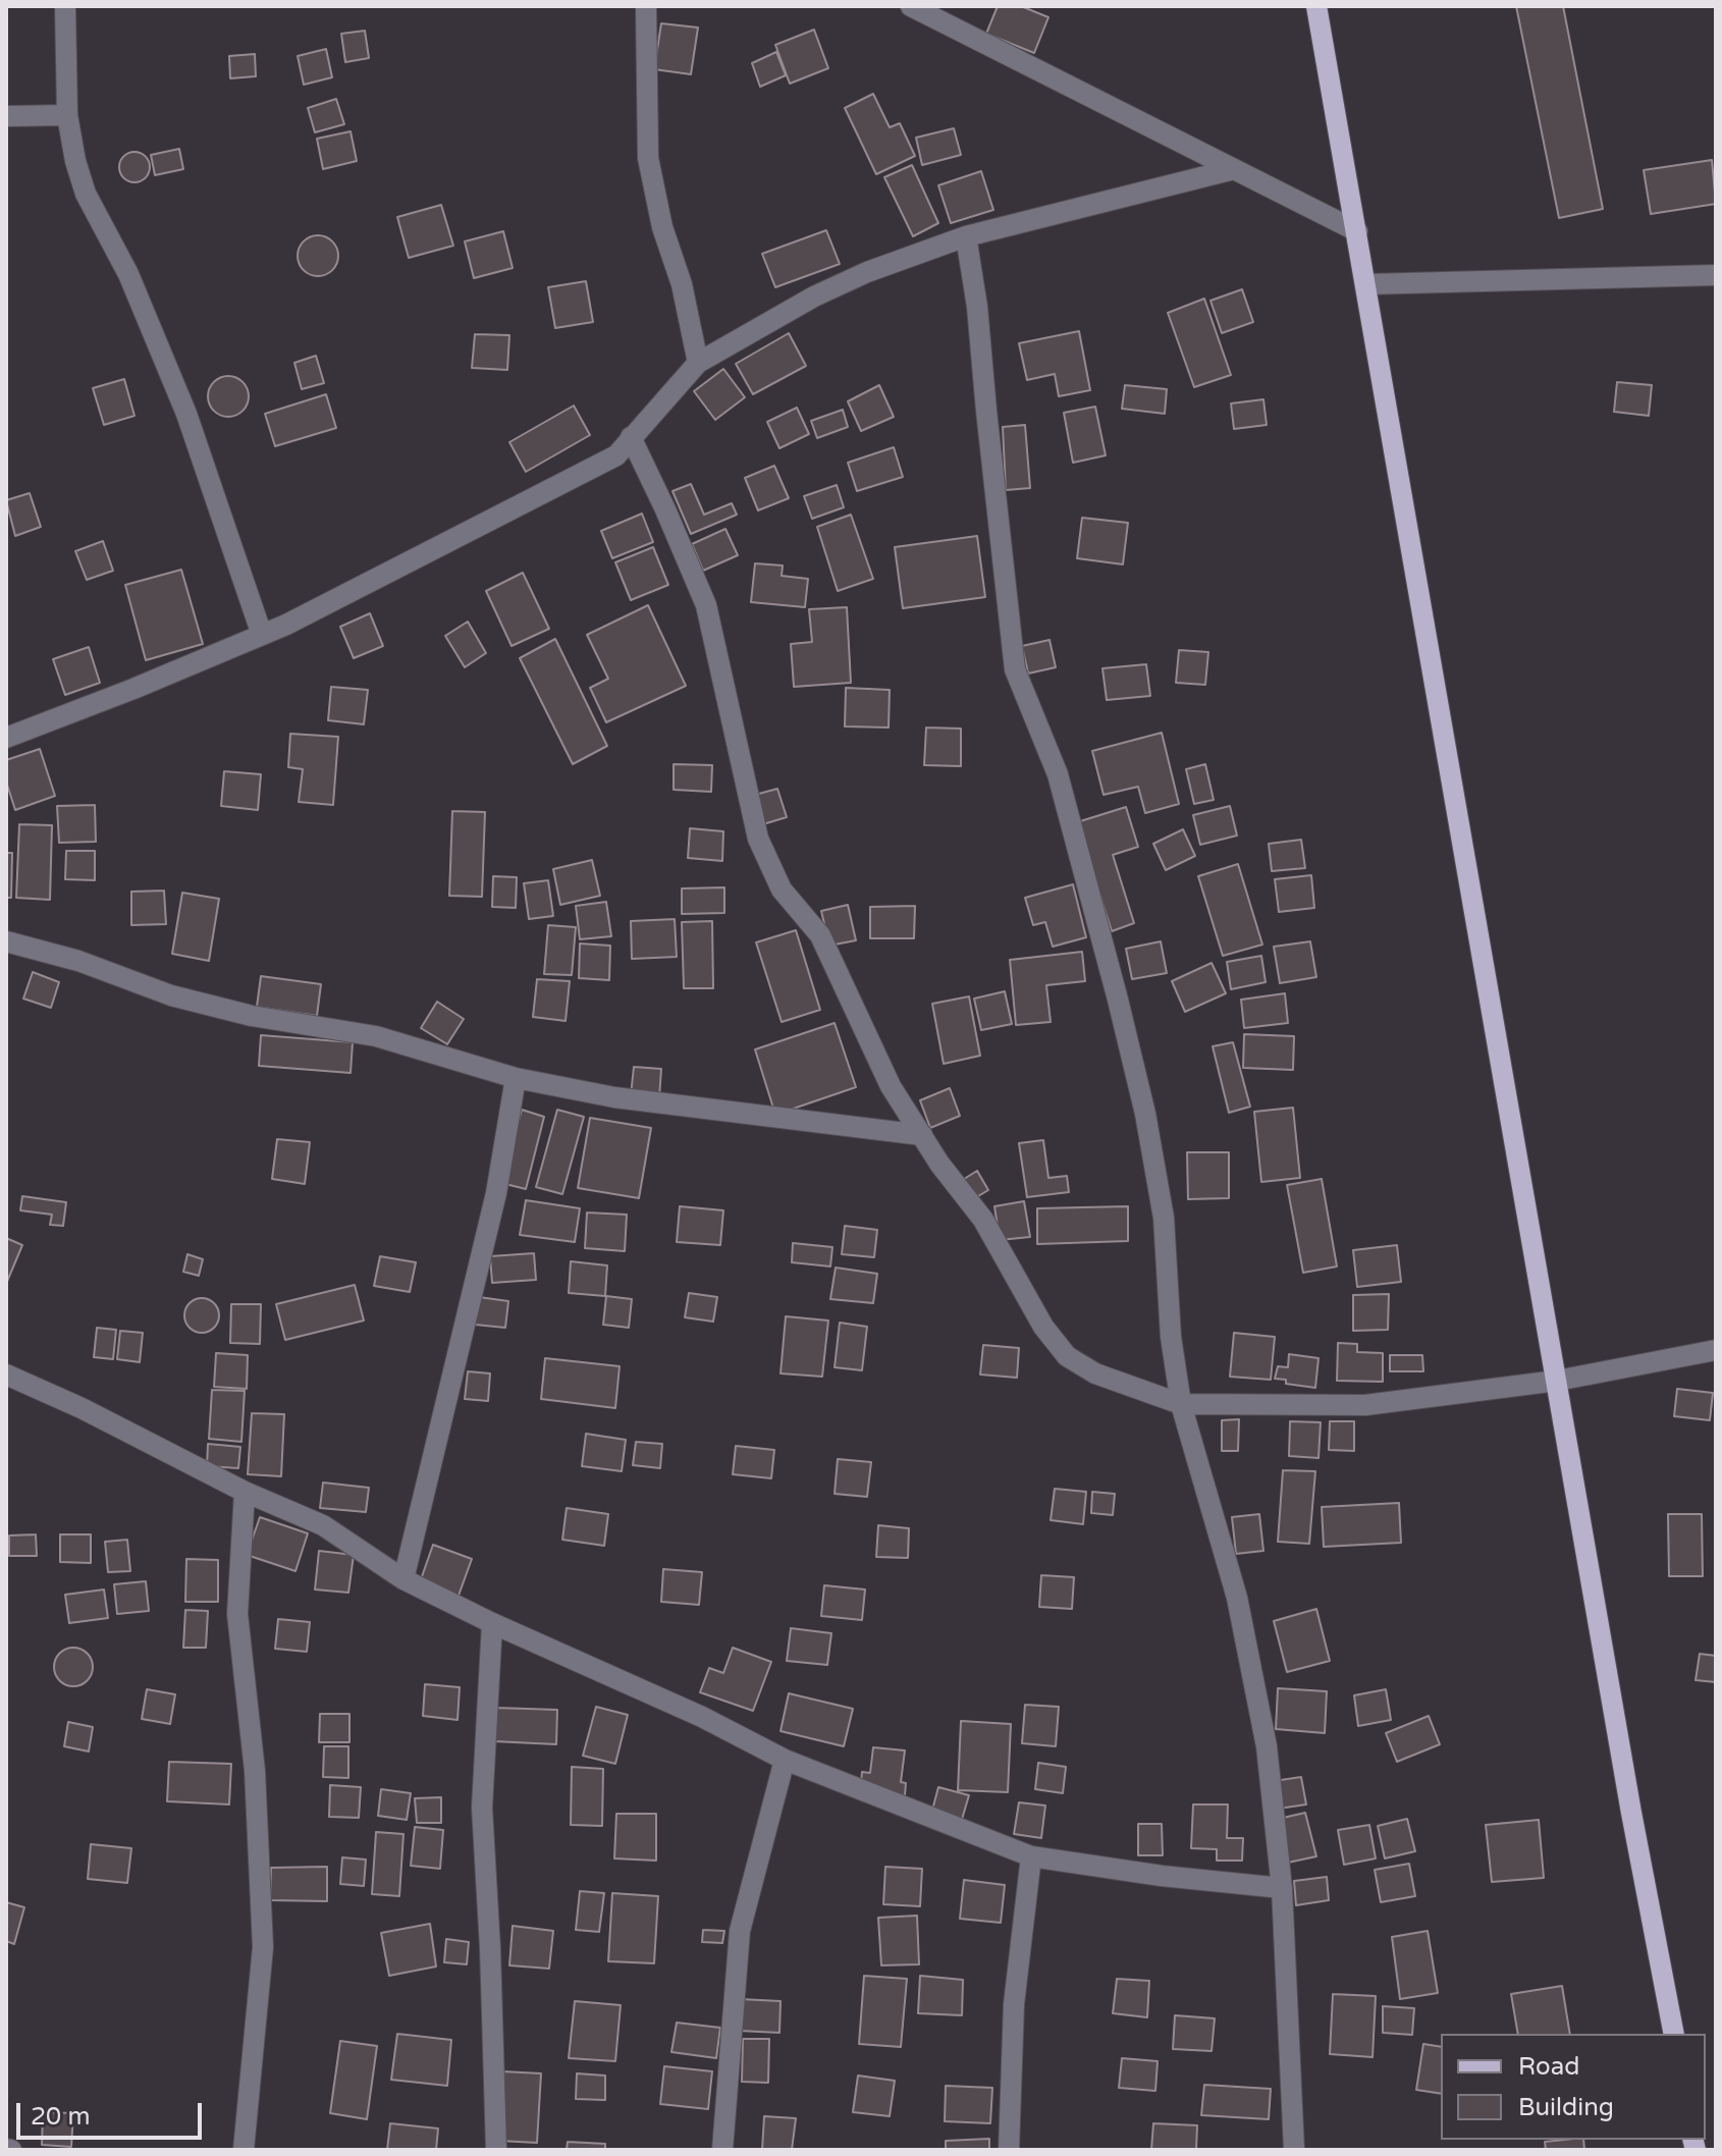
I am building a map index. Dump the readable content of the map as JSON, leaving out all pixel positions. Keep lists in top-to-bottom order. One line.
{"legend":["Road","Building"],"scale_bar":"20 m"}
